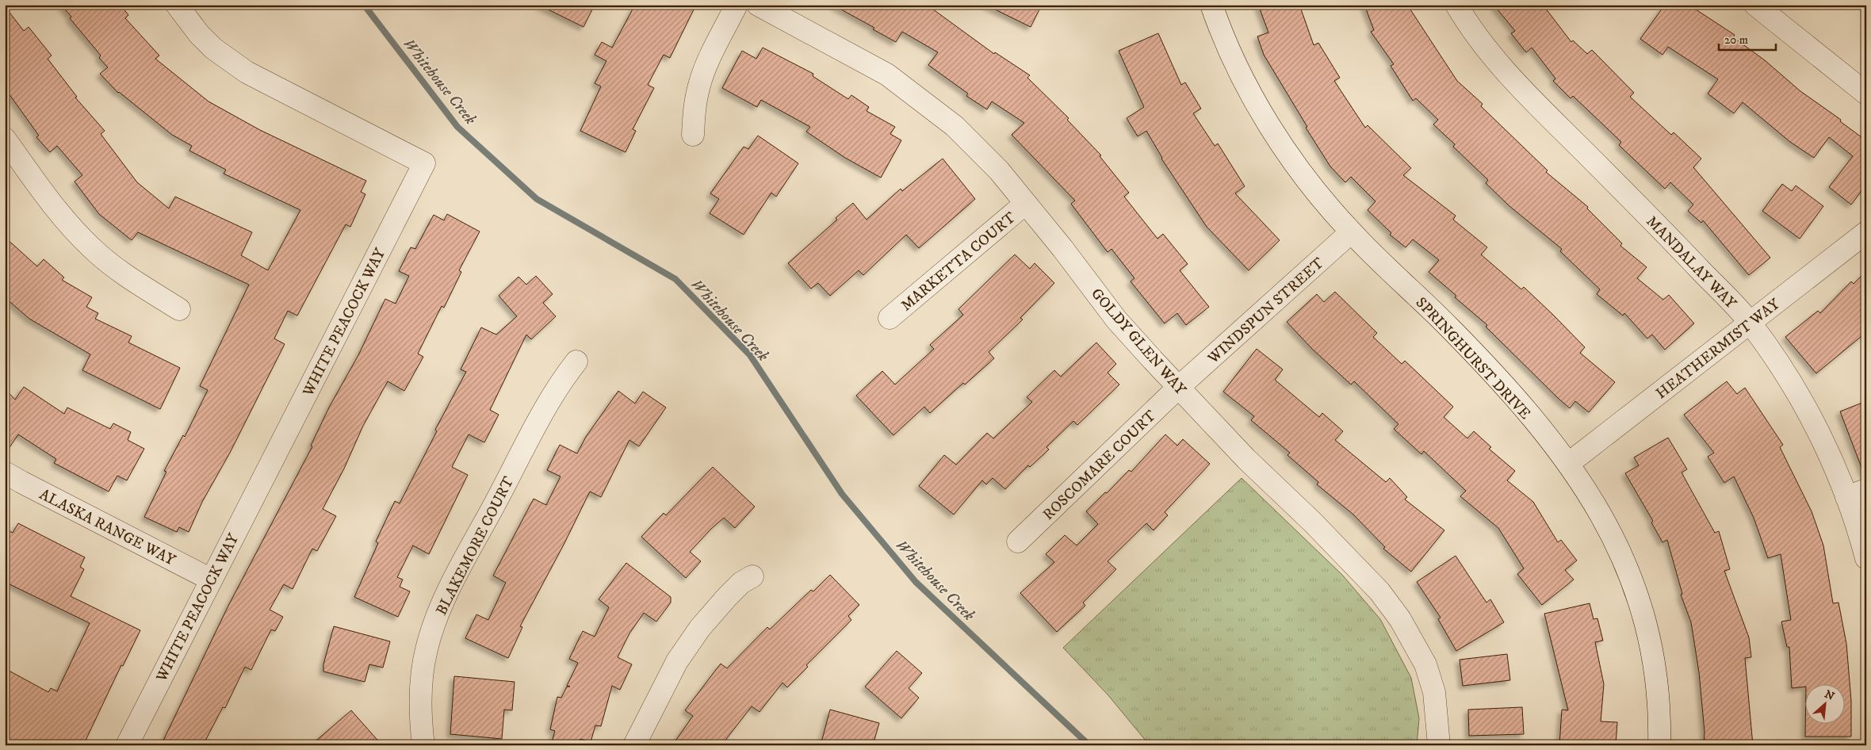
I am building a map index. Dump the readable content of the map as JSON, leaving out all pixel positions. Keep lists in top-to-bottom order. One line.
{"streets":{"street":["MARKETTA COURT","MANDALAY WAY","WINDSPUN STREET","WHITE PEACOCK WAY","GOLDY GLEN WAY","HEATHERMIST WAY","SPRINGHURST DRIVE","ROSCOMARE COURT","ALASKA RANGE WAY","BLAKEMORE COURT"]},"crossings":[["MARKETTA COURT","GOLDY GLEN WAY"],["MANDALAY WAY","HEATHERMIST WAY"],["WINDSPUN STREET","GOLDY GLEN WAY"],["WINDSPUN STREET","SPRINGHURST DRIVE"],["WINDSPUN STREET","ROSCOMARE COURT"],["WHITE PEACOCK WAY","ALASKA RANGE WAY"],["GOLDY GLEN WAY","ROSCOMARE COURT"],["HEATHERMIST WAY","SPRINGHURST DRIVE"]],"water":["Whitehouse Creek"],"scale_bar":"20 m","north":"top right"}
